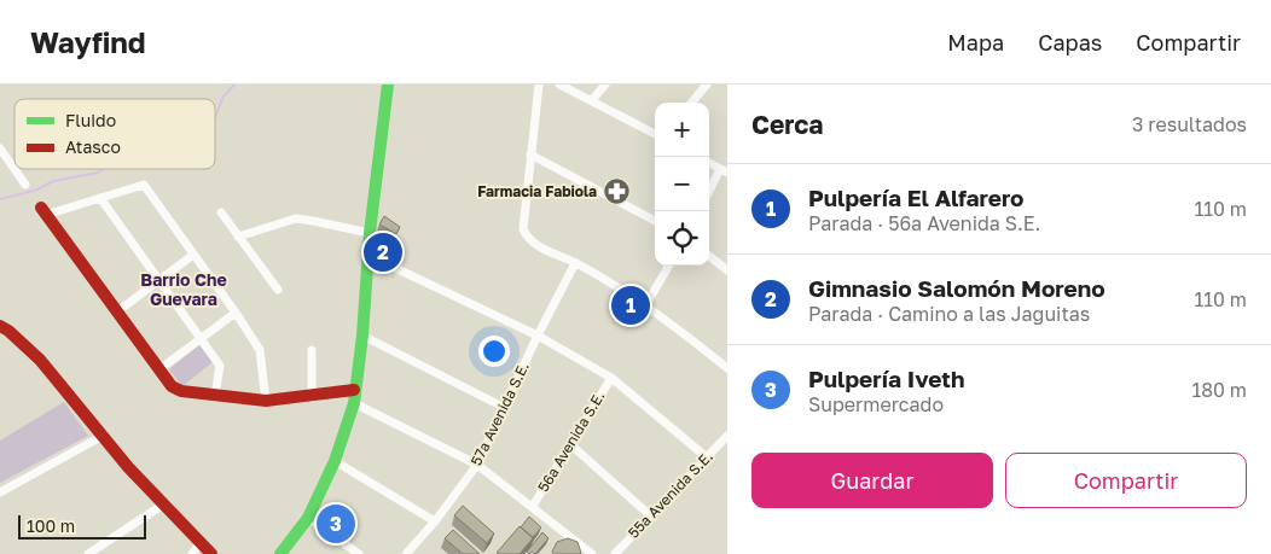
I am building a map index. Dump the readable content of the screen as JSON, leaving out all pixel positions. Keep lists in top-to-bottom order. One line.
{"streets":{"street":["57a Avenida S.E.","56a Avenida S.E.","55a Avenida S.E."]},"districts":["Barrio Che Guevara"],"places":{"pharmacy":["Farmacia Fabiola"]},"legend":["Fluido","Atasco"],"scale_bar":"100 m","page":{"header":"Wayfind","nav":["Mapa","Capas","Compartir"],"heading":["Cerca","3 resultados"],"map_buttons":["+","−"],"list":[{"mark":"1","name":"Pulpería El Alfarero","note":"Parada · 56a Avenida S.E.","value":"110 m"},{"mark":"2","name":"Gimnasio Salomón Moreno","note":"Parada · Camino a las Jaguitas","value":"110 m"},{"mark":"3","name":"Pulpería Iveth","note":"Supermercado","value":"180 m"}],"pins":["2","1","3"],"buttons":["Guardar","Compartir"],"scale":"100 m"}}
